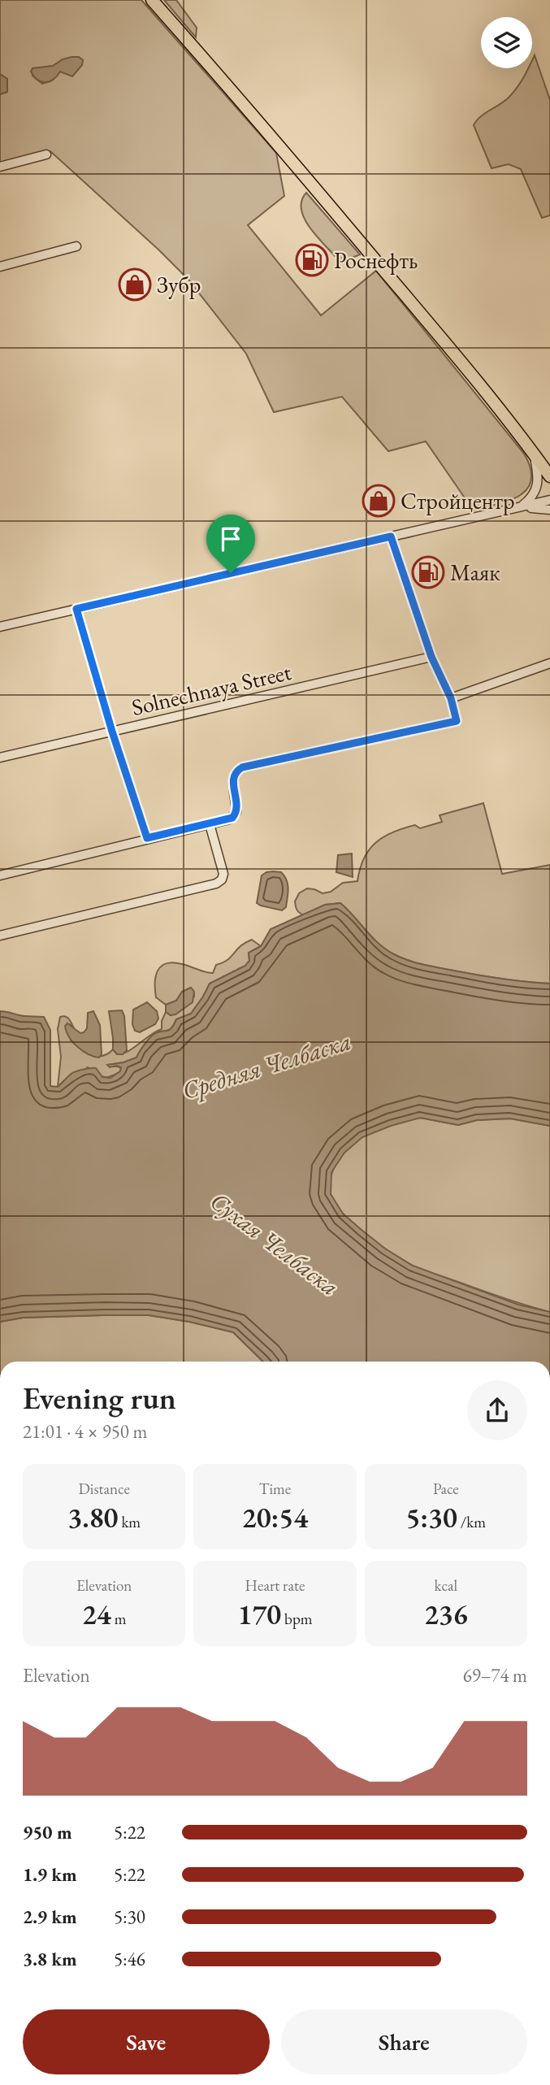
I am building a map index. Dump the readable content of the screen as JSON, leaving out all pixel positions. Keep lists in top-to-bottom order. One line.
{"streets":{"street":["Solnechnaya Street"]},"water":["Средняя Челбаска","Сухая Челбаска"],"places":{"fuel station":["Роснефть","Маяк"],"shop":["Зубр","Стройцентр"]},"page":{"heading":["Evening run","21:01 · 4 × 950 m"],"stats":[["Distance","3.80 km"],["Time","20:54"],["Pace","5:30 /km"],["Elevation","24 m"],["Heart rate","170 bpm"],["kcal","236"]],"chart":["Elevation","69–74 m"],"list":[{"name":"950 m","note":"5:22"},{"name":"1.9 km","note":"5:22"},{"name":"2.9 km","note":"5:30"},{"name":"3.8 km","note":"5:46"}],"buttons":["Save","Share"]}}
